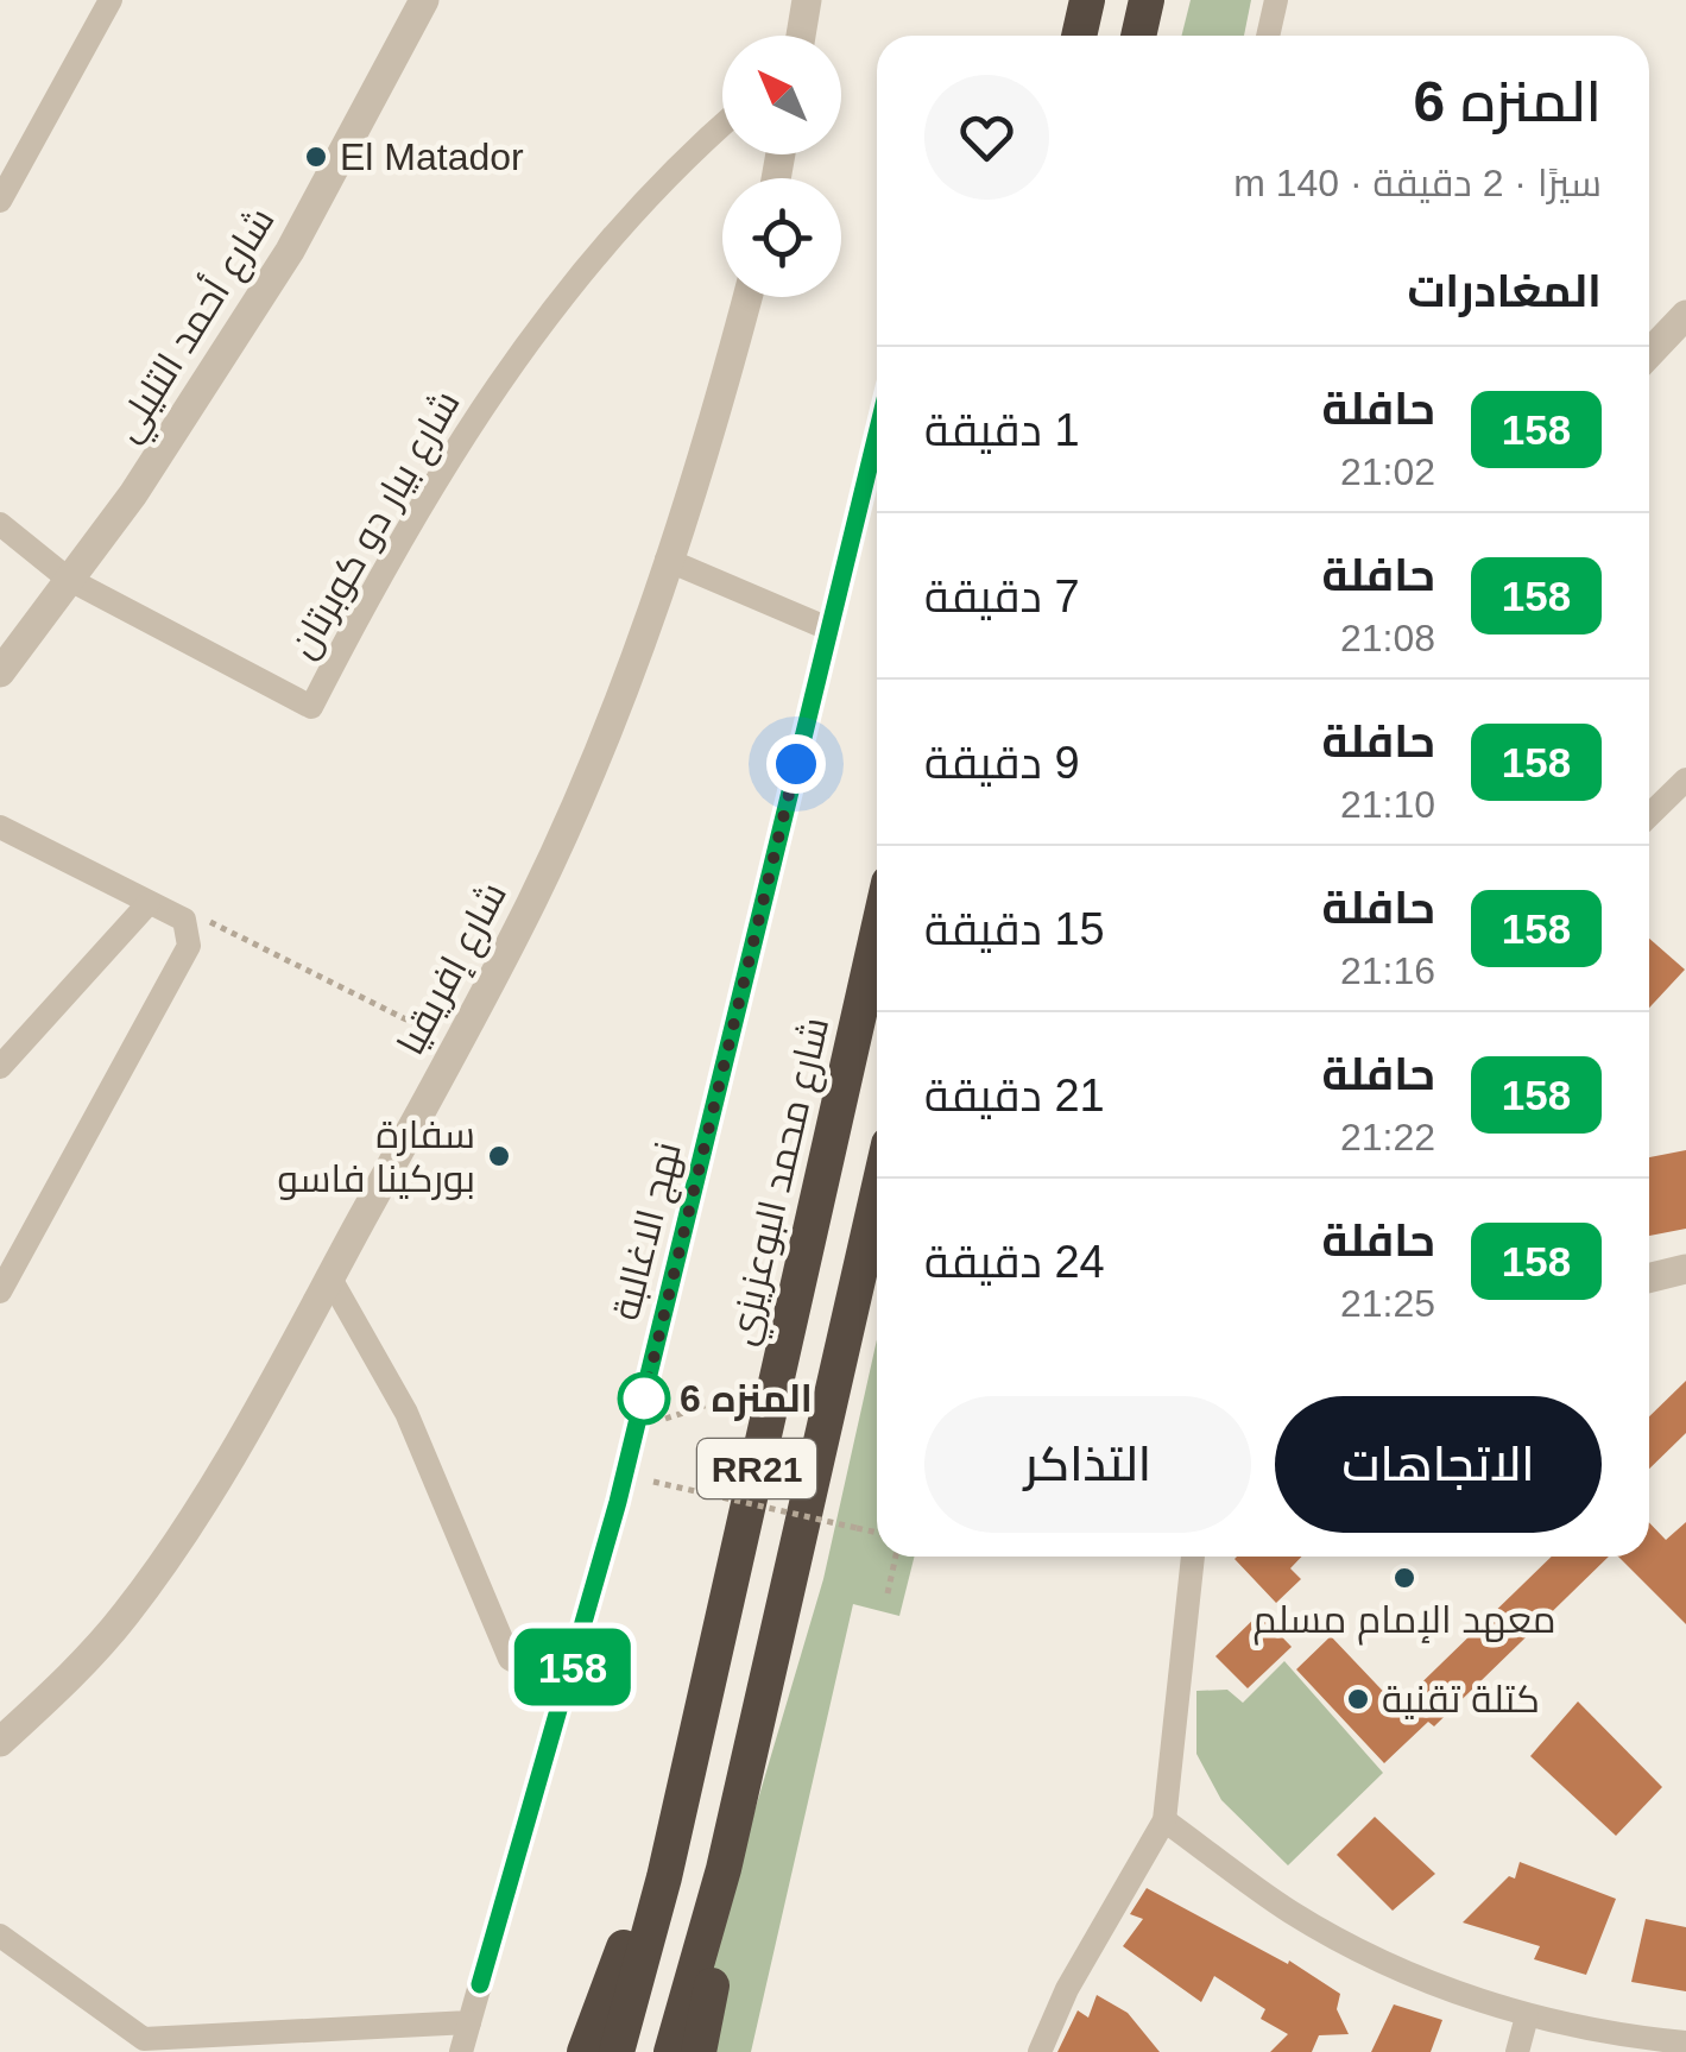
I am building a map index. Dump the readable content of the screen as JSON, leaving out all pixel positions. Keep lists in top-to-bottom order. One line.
{"streets":{"highway":["شارع محمد البوعزيزي","RR21"],"street":["شارع أحمد التليلي","شارع بيار دو كوبرتان","شارع إفريقيا","نهج الاغالبة"]},"crossings":[["شارع أحمد التليلي","شارع بيار دو كوبرتان"]],"places":["El Matador","سفارة بوركينا فاسو","المنزه 6","معهد الإمام مسلم","كتلة تقنية"],"lines":["bus line 158"],"north":"top left","page":{"on_map":"158","heading":[["المنزه 6","سيرًا · 2 دقيقة · 140 m"],"المغادرات"],"list":[{"mark":"158","name":"حافلة","note":"21:02","value":"1 دقيقة"},{"mark":"158","name":"حافلة","note":"21:08","value":"7 دقيقة"},{"mark":"158","name":"حافلة","note":"21:10","value":"9 دقيقة"},{"mark":"158","name":"حافلة","note":"21:16","value":"15 دقيقة"},{"mark":"158","name":"حافلة","note":"21:22","value":"21 دقيقة"},{"mark":"158","name":"حافلة","note":"21:25","value":"24 دقيقة"}],"buttons":["الاتجاهات","التذاكر"]}}
